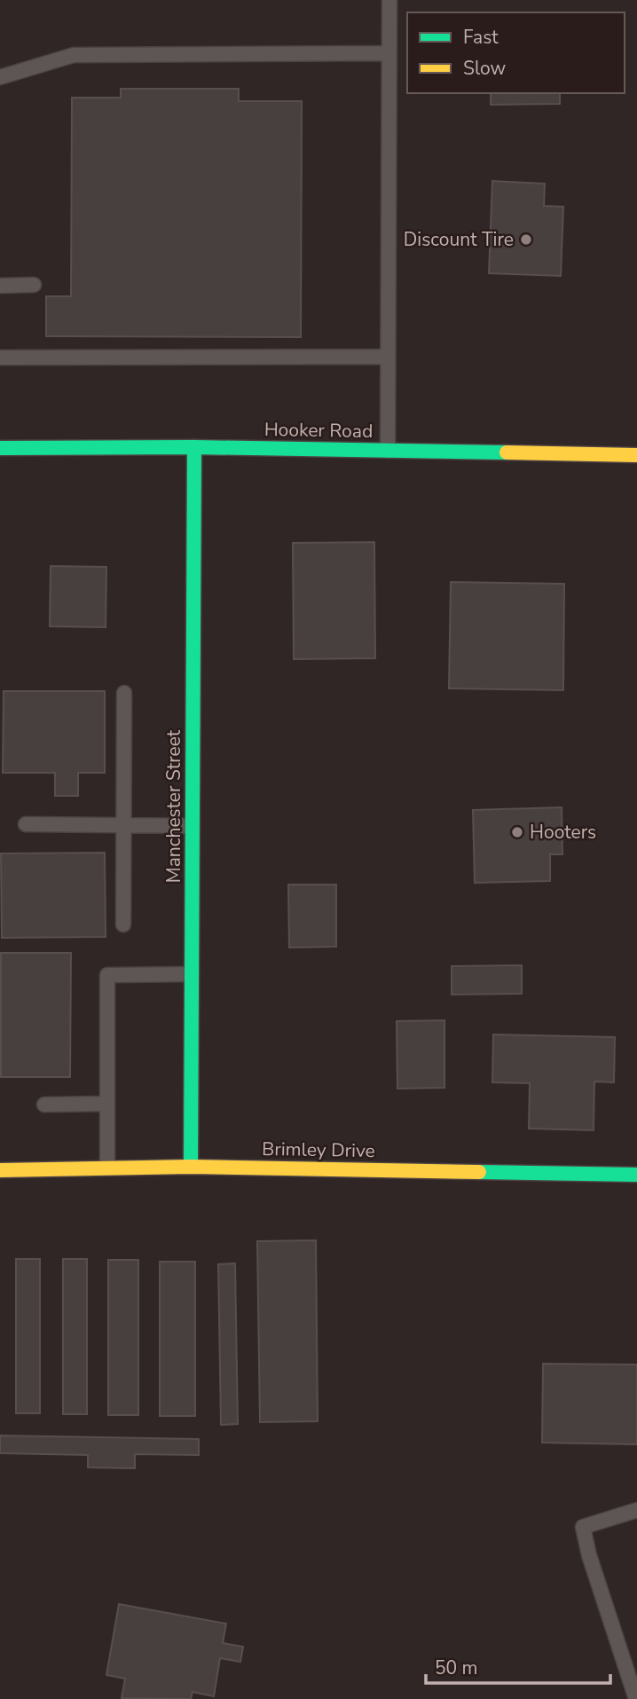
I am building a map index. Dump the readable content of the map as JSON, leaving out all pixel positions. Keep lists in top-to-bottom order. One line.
{"streets":{"street":["Hooker Road","Manchester Street","Brimley Drive"]},"crossings":[["Hooker Road","Manchester Street"],["Manchester Street","Brimley Drive"]],"places":["Discount Tire","Hooters"],"legend":["Fast","Slow"],"scale_bar":"50 m"}
